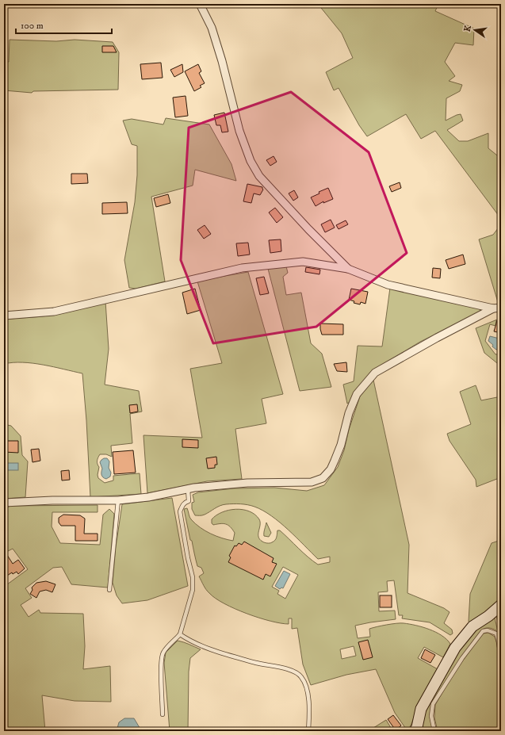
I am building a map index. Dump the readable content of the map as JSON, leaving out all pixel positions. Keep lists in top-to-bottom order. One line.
{"scale_bar":"100 m","north":"left"}
